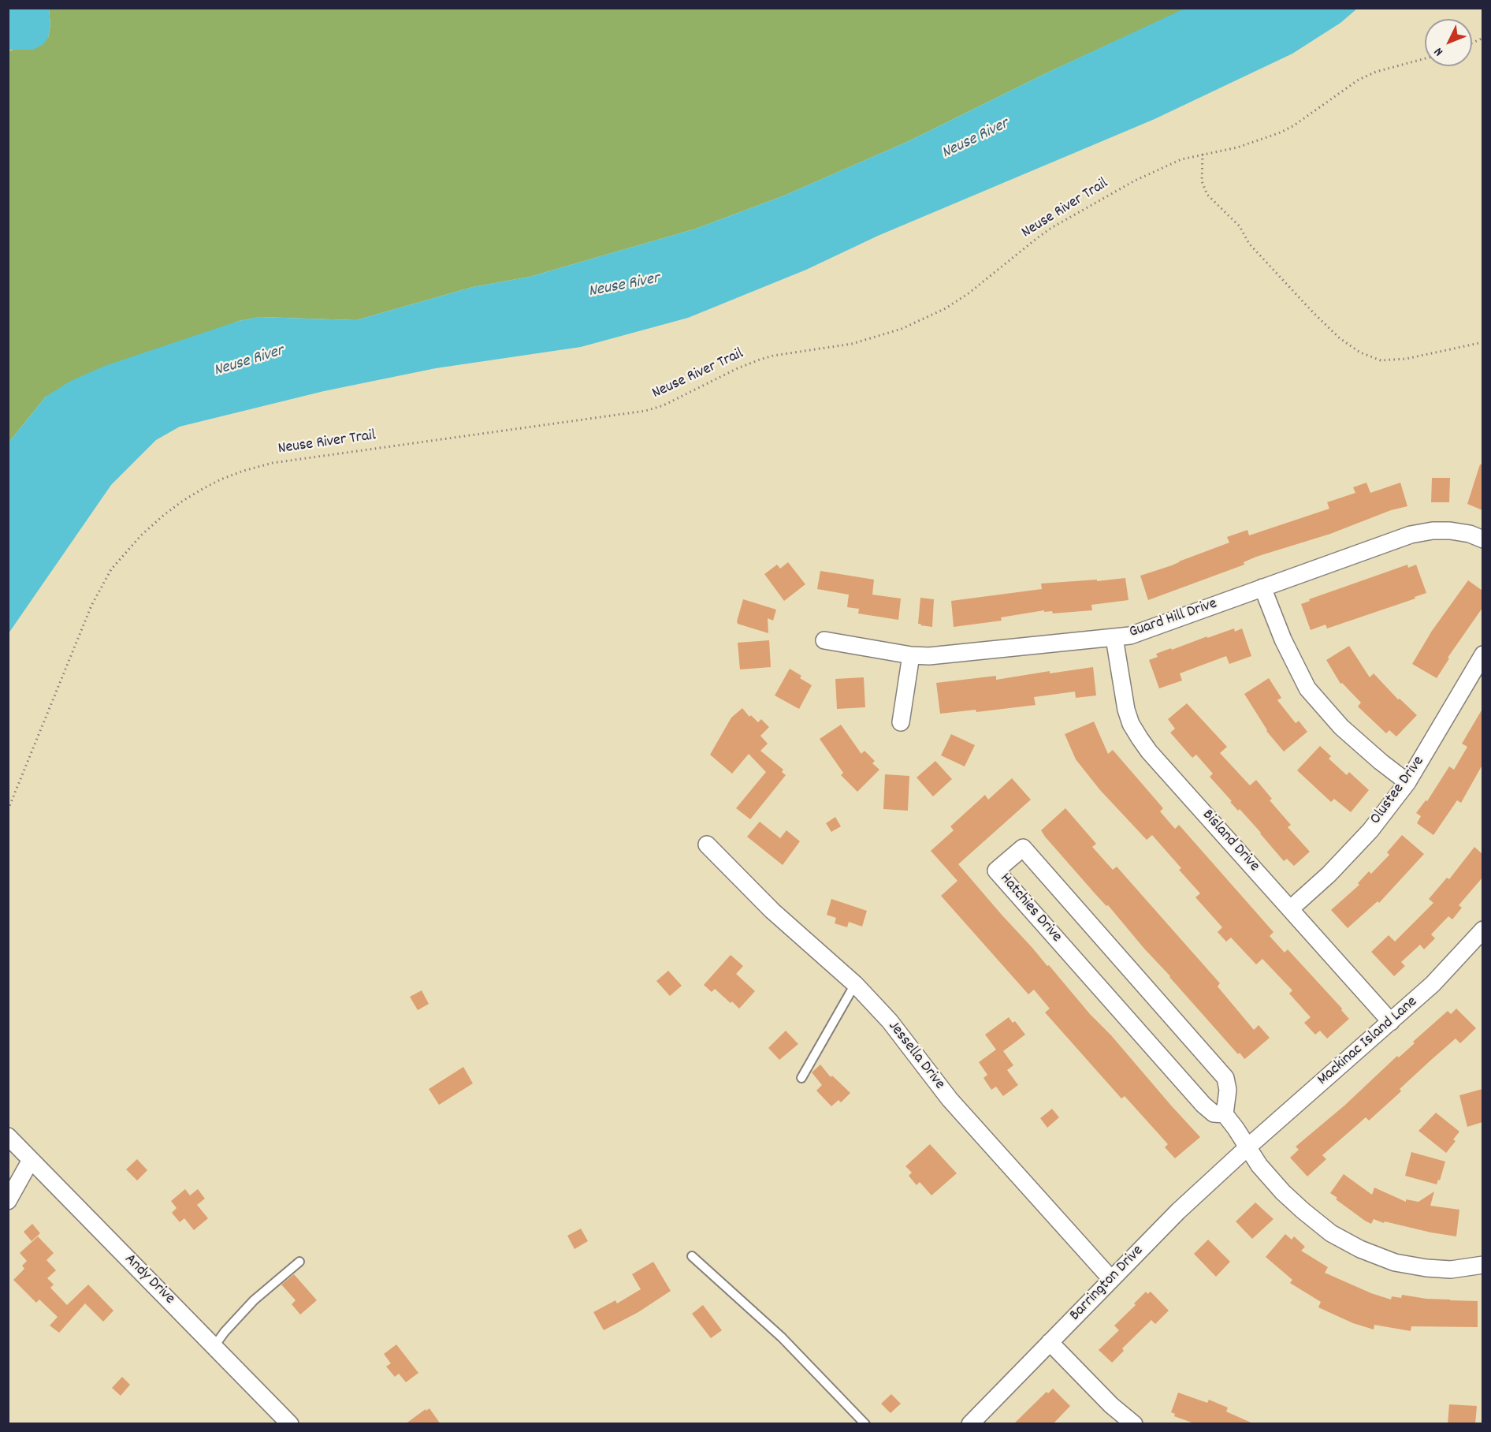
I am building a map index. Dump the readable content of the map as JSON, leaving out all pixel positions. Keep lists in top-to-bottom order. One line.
{"streets":{"street":["Guard Hill Drive","Olustee Drive","Bisland Drive","Hatchies Drive","Mackinac Island Lane","Jessella Drive","Andy Drive","Barrington Drive"],"path":["Neuse River Trail"]},"crossings":[["Guard Hill Drive","Bisland Drive"],["Olustee Drive","Bisland Drive"],["Bisland Drive","Mackinac Island Lane"],["Mackinac Island Lane","Barrington Drive"],["Jessella Drive","Barrington Drive"]],"water":["Neuse River"],"north":"bottom left"}
